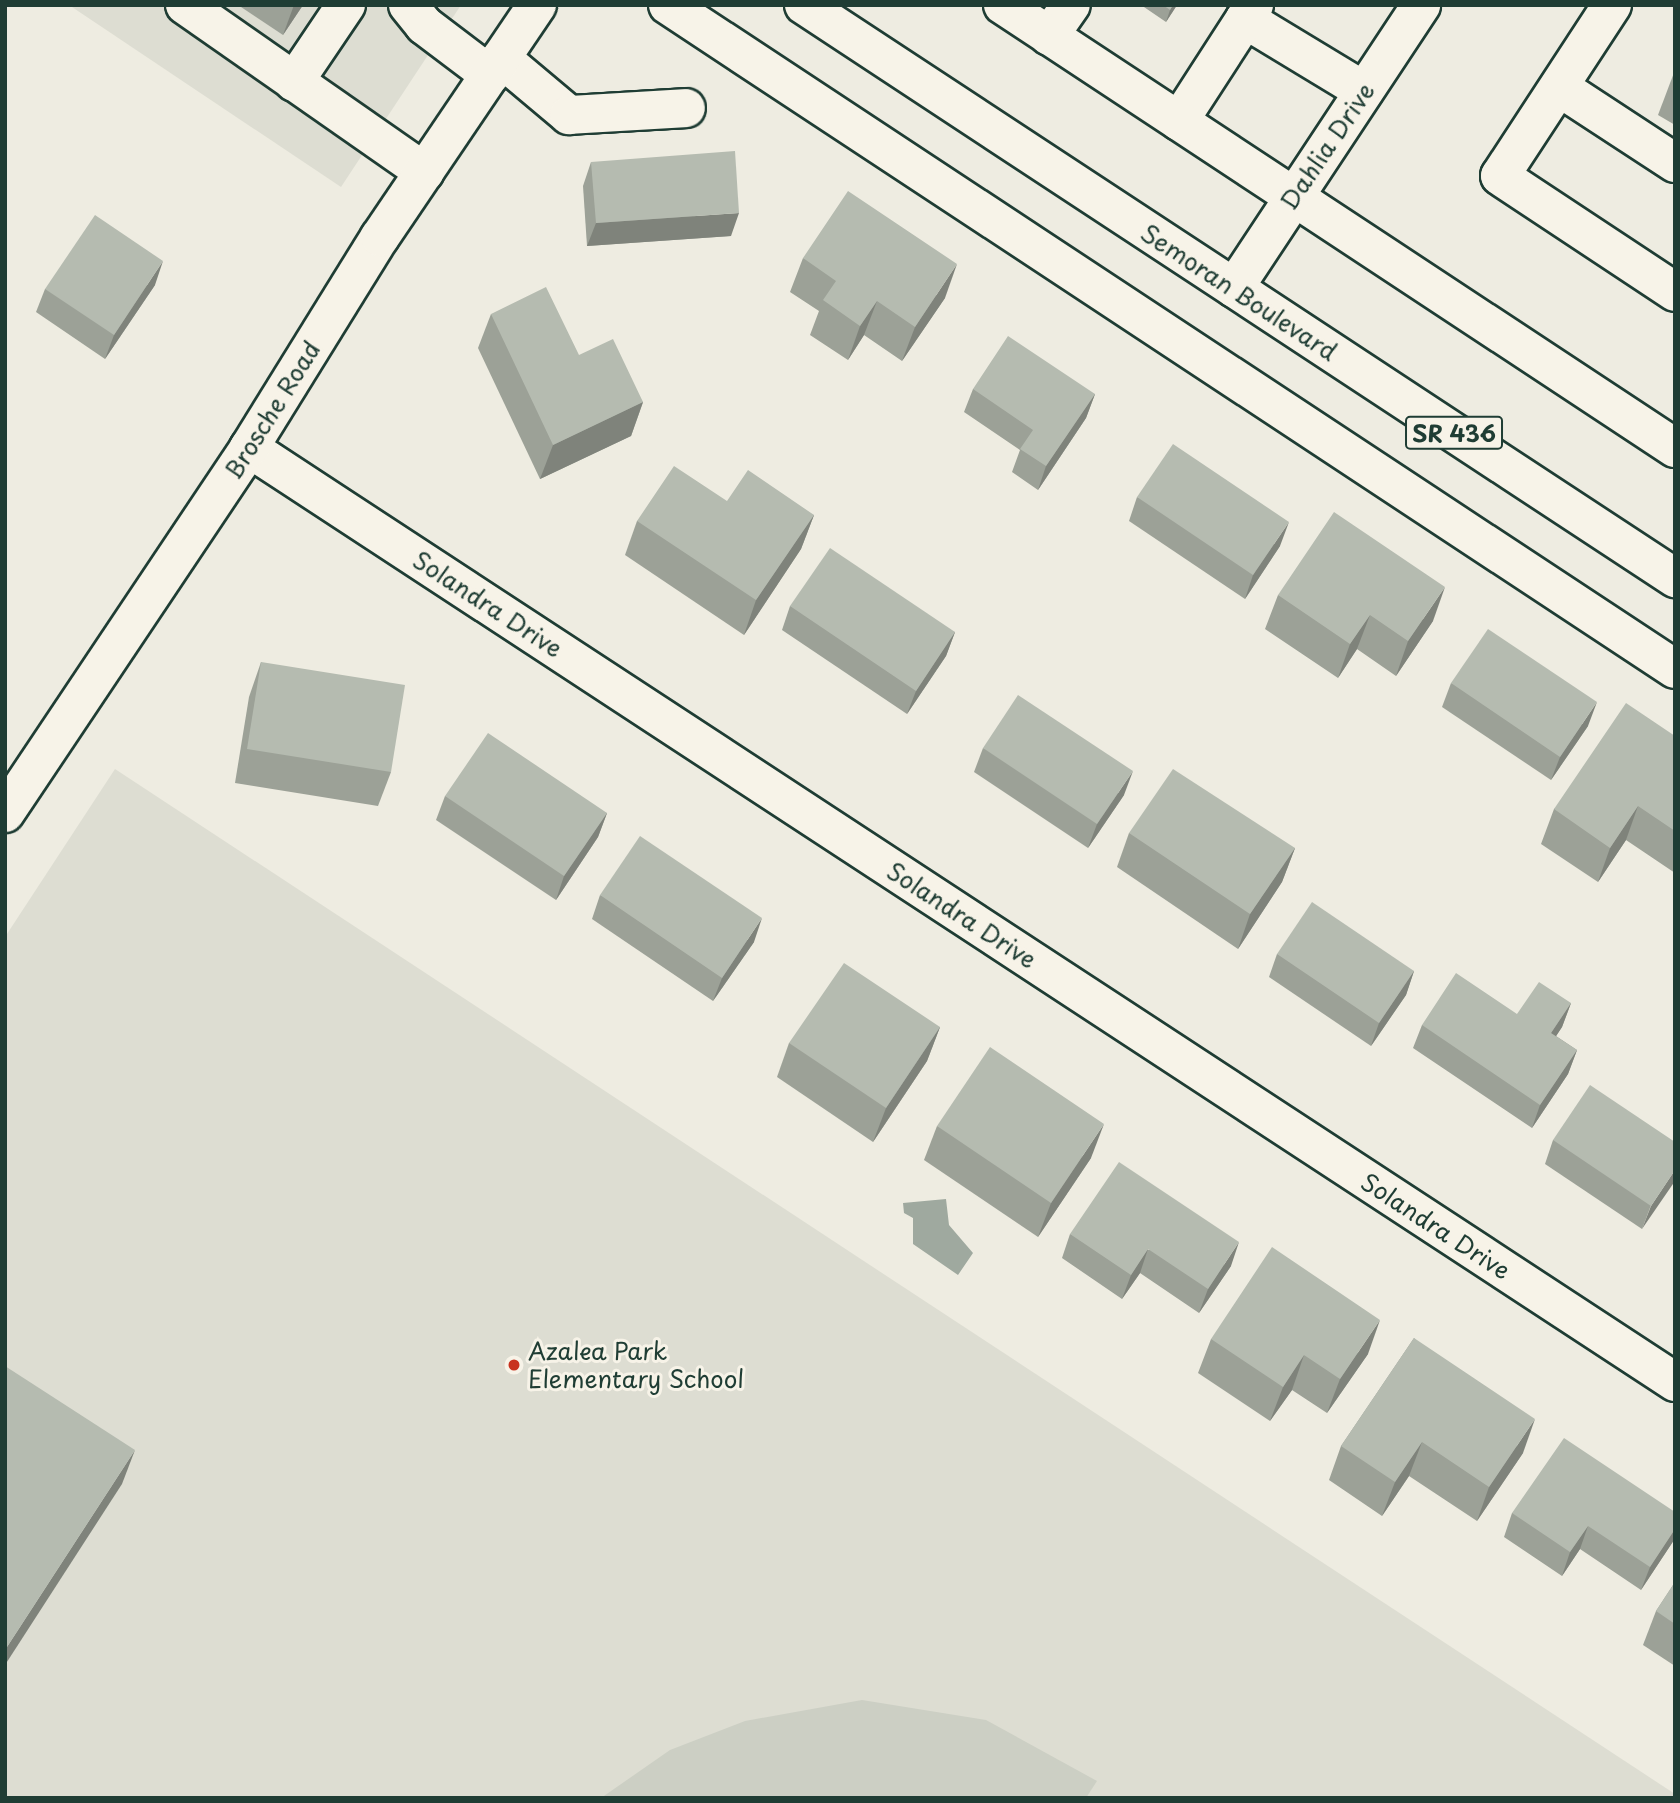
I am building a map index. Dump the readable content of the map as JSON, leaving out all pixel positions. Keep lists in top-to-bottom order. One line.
{"streets":{"street":["Dahlia Drive","Semoran Boulevard","Brosche Road","SR 436","Solandra Drive"]},"crossings":[["Dahlia Drive","Semoran Boulevard"],["Brosche Road","Solandra Drive"]],"places":["Azalea Park Elementary School"]}
